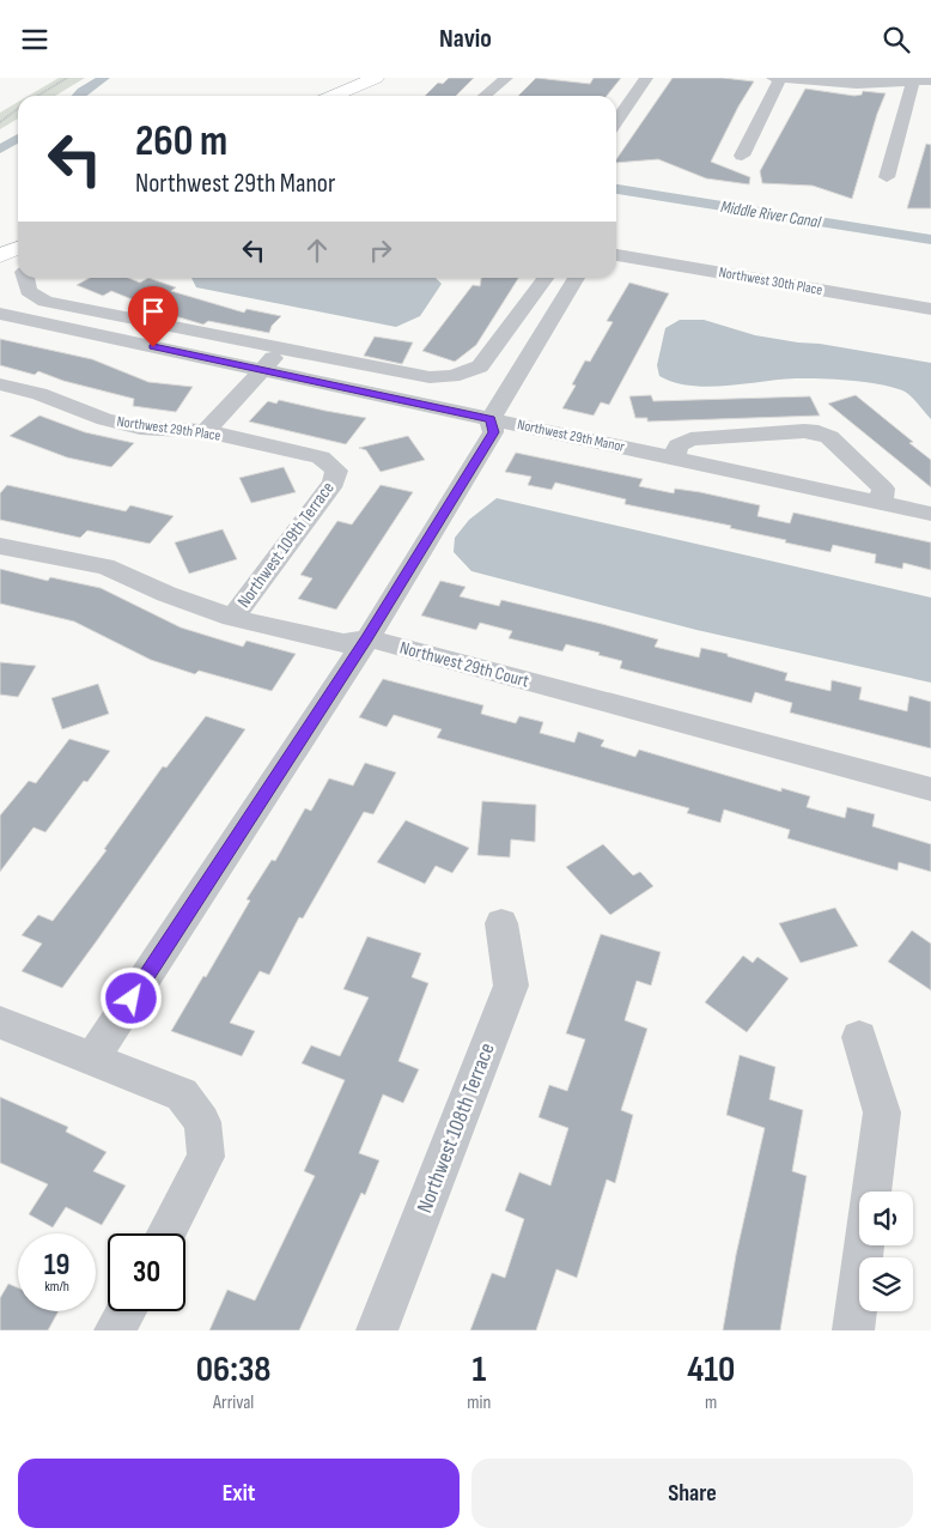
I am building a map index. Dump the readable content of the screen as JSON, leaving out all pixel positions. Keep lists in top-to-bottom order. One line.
{"streets":{"street":["Northwest 30th Place","Northwest 29th Place","Northwest 29th Manor","Northwest 109th Terrace","Northwest 29th Court","Northwest 108th Terrace"]},"crossings":[["Northwest 29th Place","Northwest 109th Terrace"],["Northwest 109th Terrace","Northwest 29th Court"]],"water":["Middle River Canal"],"page":{"header":"Navio","turn":["260 m","Northwest 29th Manor"],"speed":"19 km/h","limit":"30","eta":["06:38","Arrival","1","min","410","m"],"buttons":["Exit","Share"]}}
